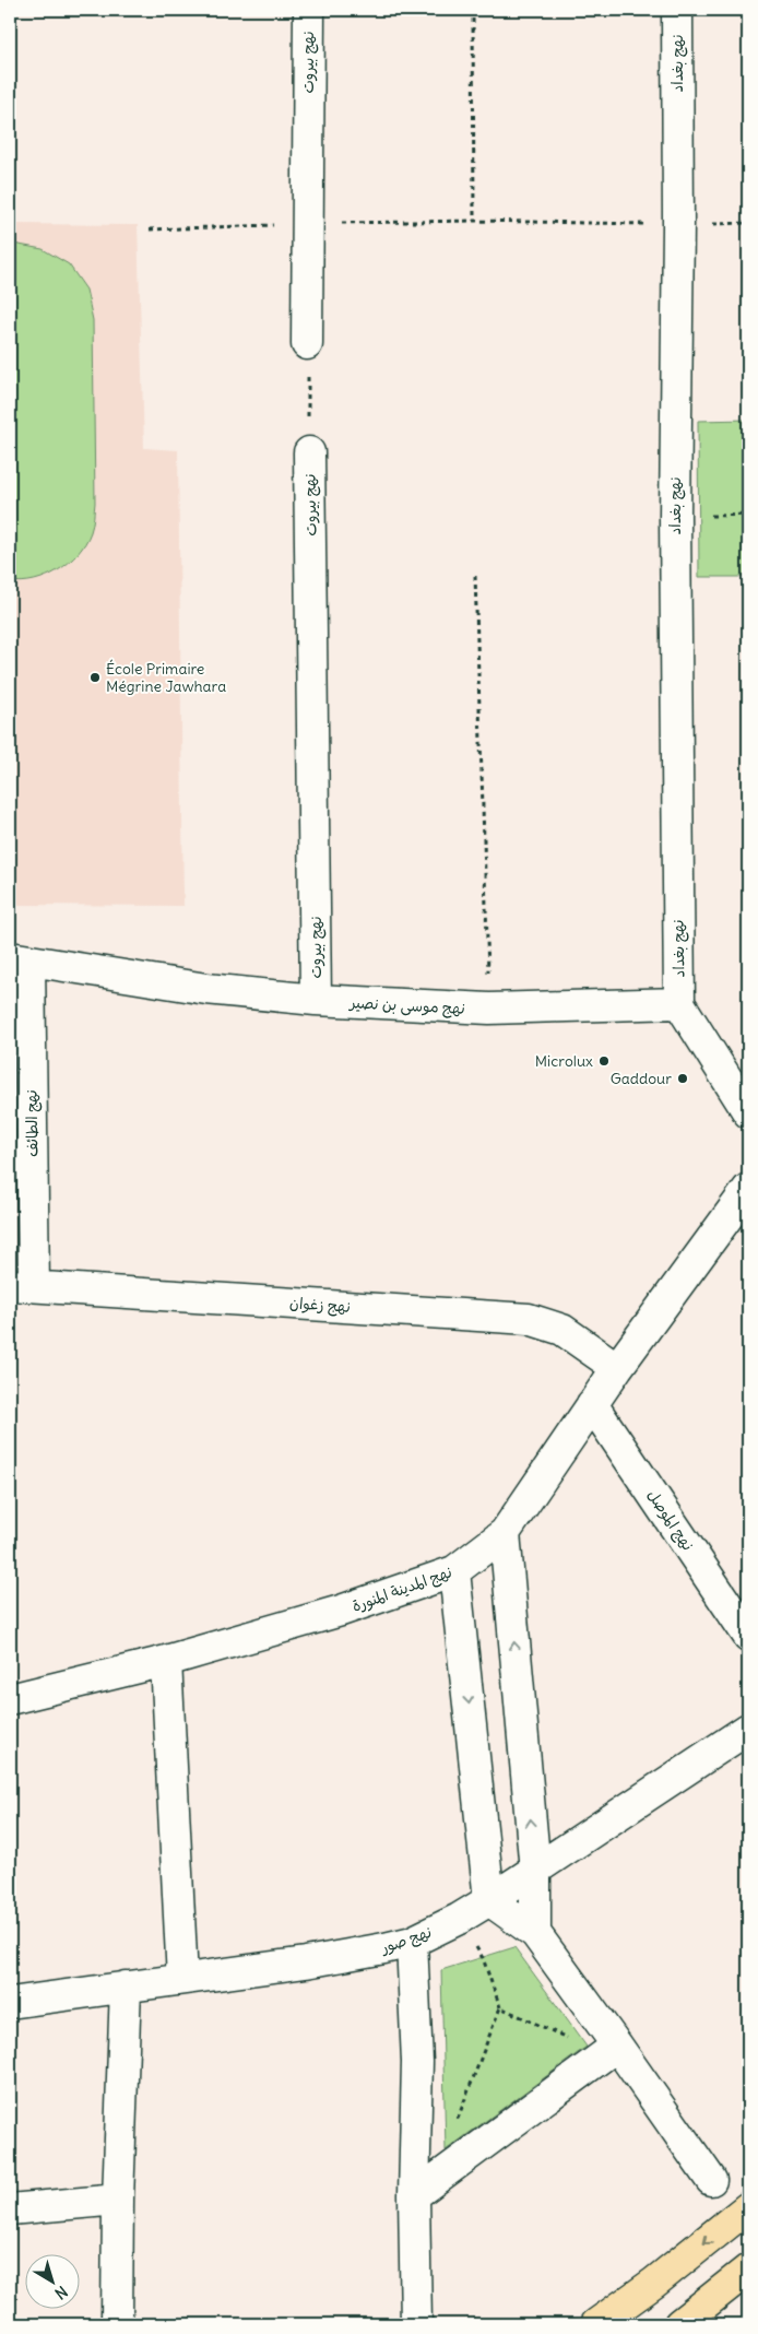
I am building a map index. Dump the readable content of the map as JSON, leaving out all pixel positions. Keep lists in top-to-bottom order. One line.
{"streets":{"street":["نهج بيروت","نهج بغداد","نهج موسى بن نصير","نهج الطائف","نهج زغوان","نهج الموصل","نهج المدينة المنورة","نهج صور"]},"crossings":[["نهج بيروت","نهج موسى بن نصير"],["نهج بغداد","نهج موسى بن نصير"],["نهج موسى بن نصير","نهج الطائف"],["نهج الطائف","نهج زغوان"],["نهج زغوان","نهج المدينة المنورة"],["نهج الموصل","نهج المدينة المنورة"]],"places":["École Primaire Mégrine Jawhara","Microlux","Gaddour"],"north":"bottom right"}
